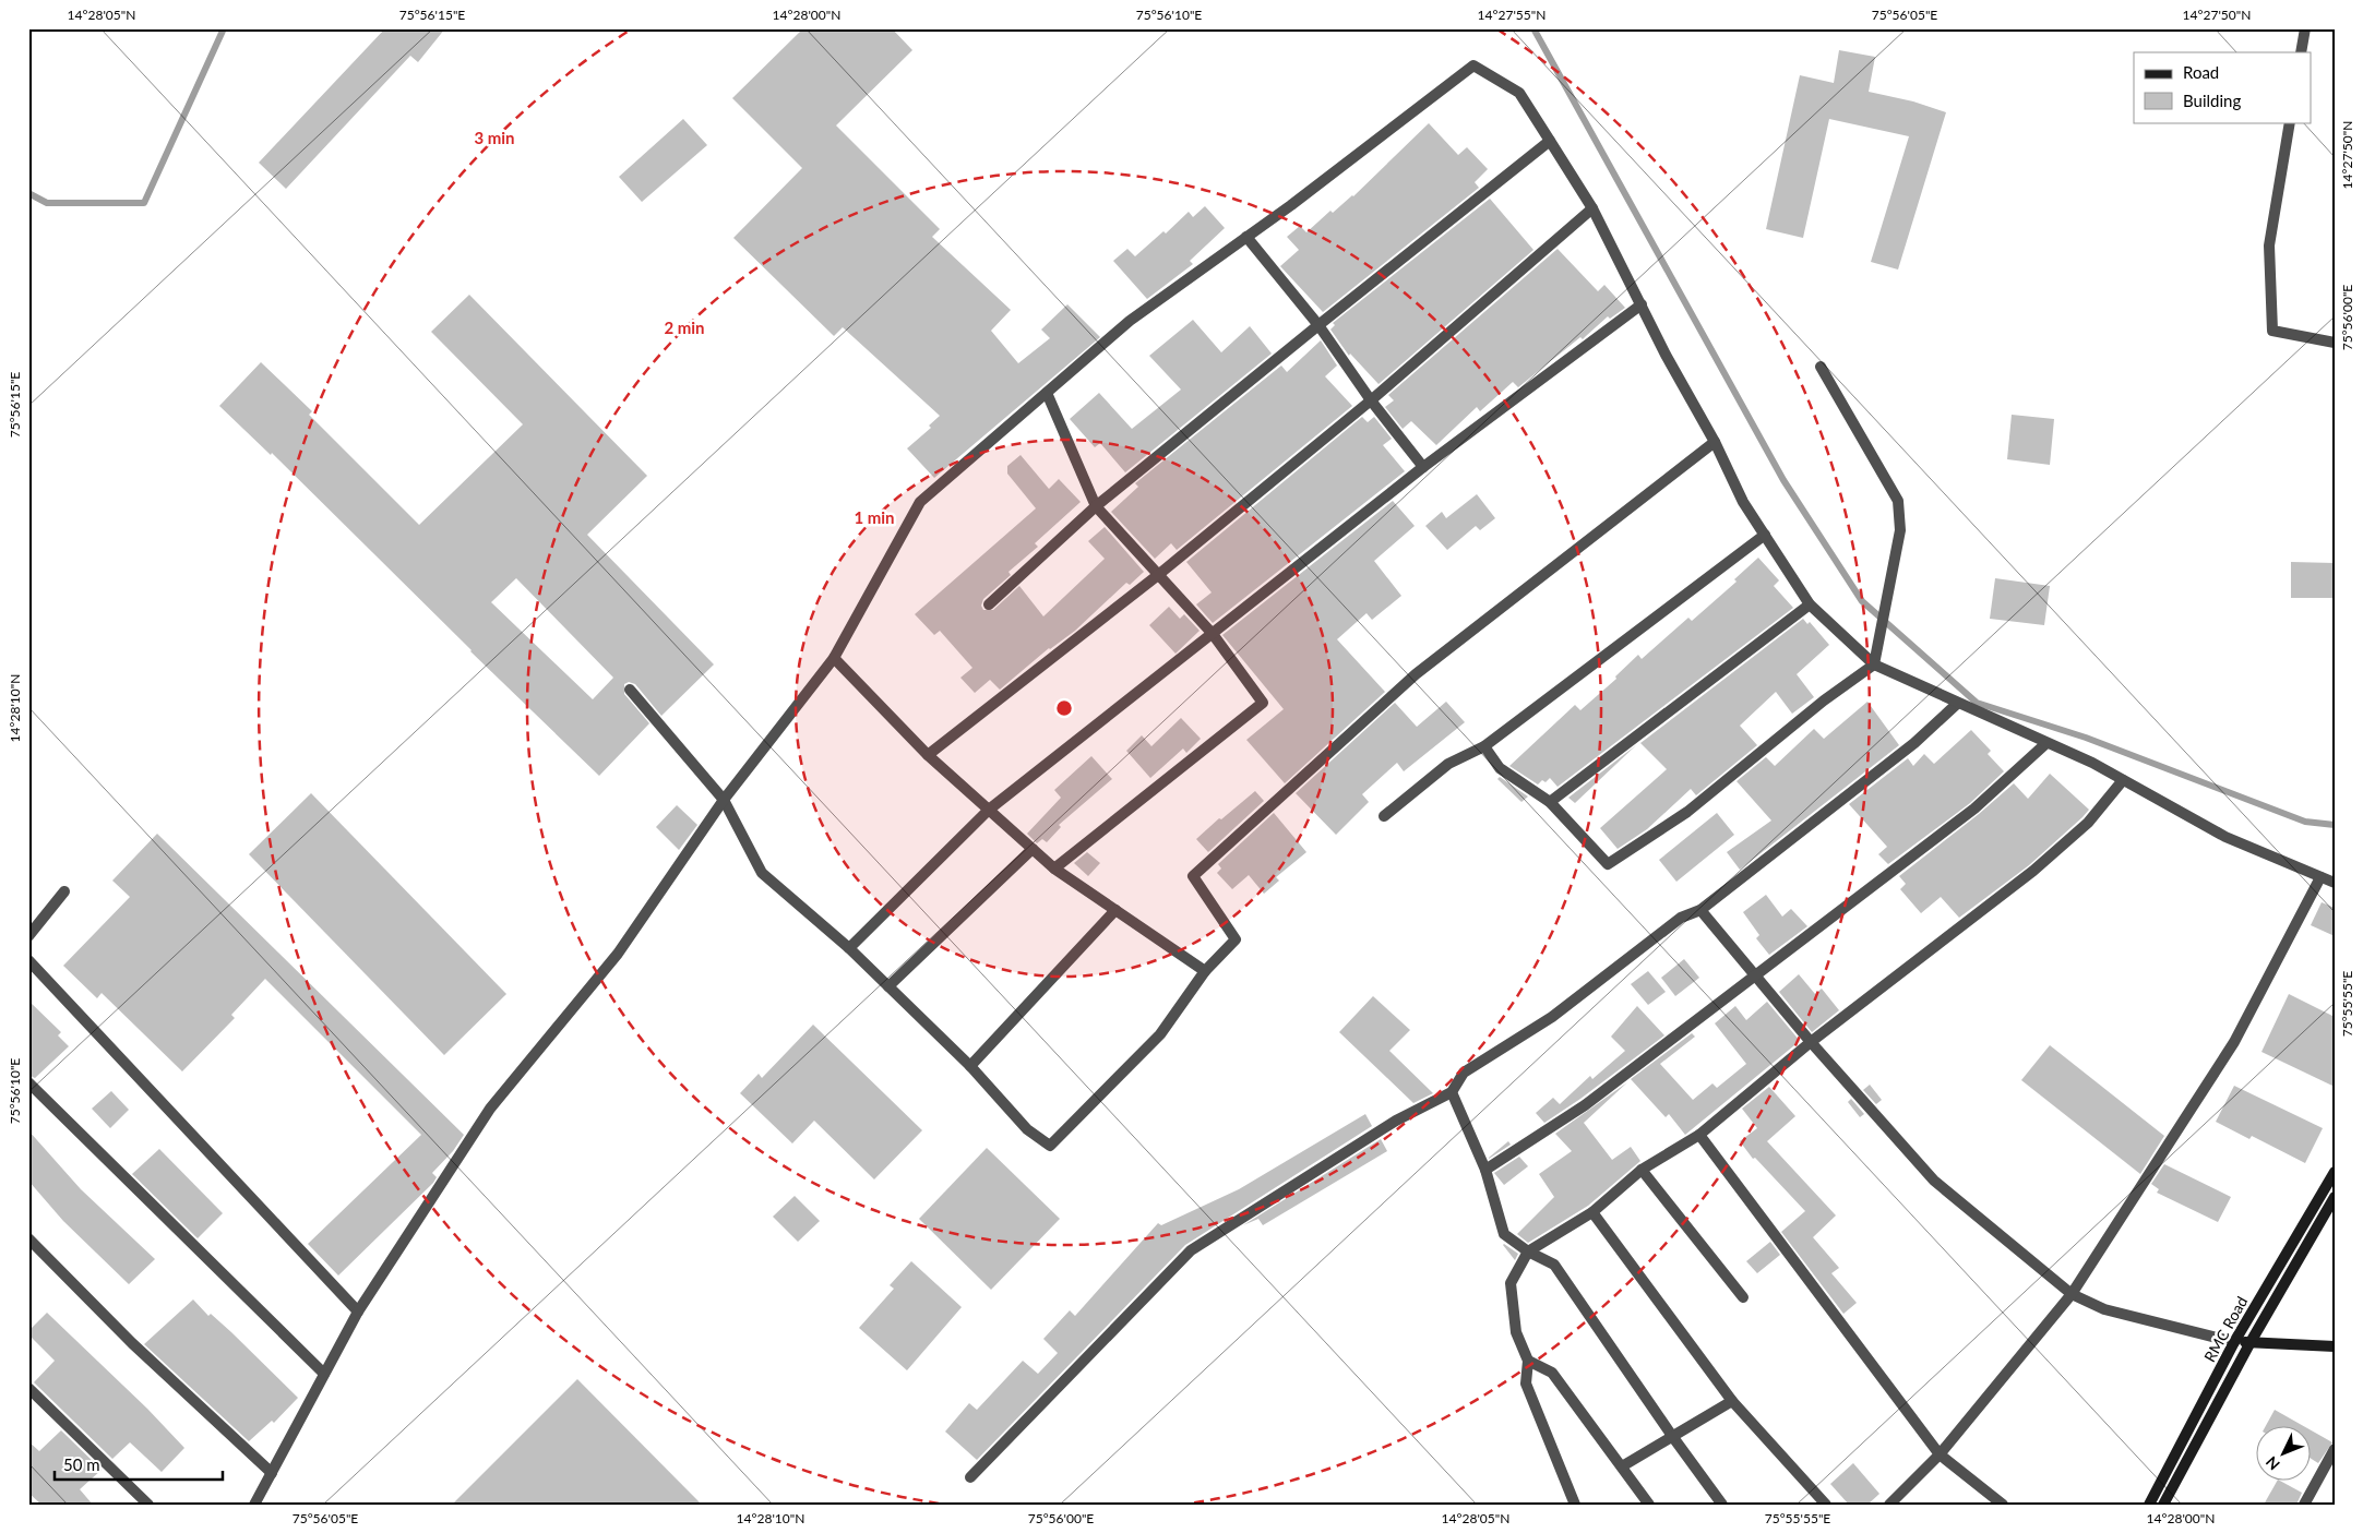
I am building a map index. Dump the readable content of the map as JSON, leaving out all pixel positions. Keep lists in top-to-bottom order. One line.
{"streets":{"street":["RMC Road"]},"legend":["Road","Building"],"scale_bar":"50 m","north":"bottom left","coordinates":["14°28'05\"N","75°56'15\"E","14°28'00\"N","75°56'10\"E","14°27'55\"N","75°56'05\"E","14°27'50\"N","75°56'00\"E","14°28'10\"N","75°55'55\"E"],"rings":["3 min","2 min","1 min"]}
